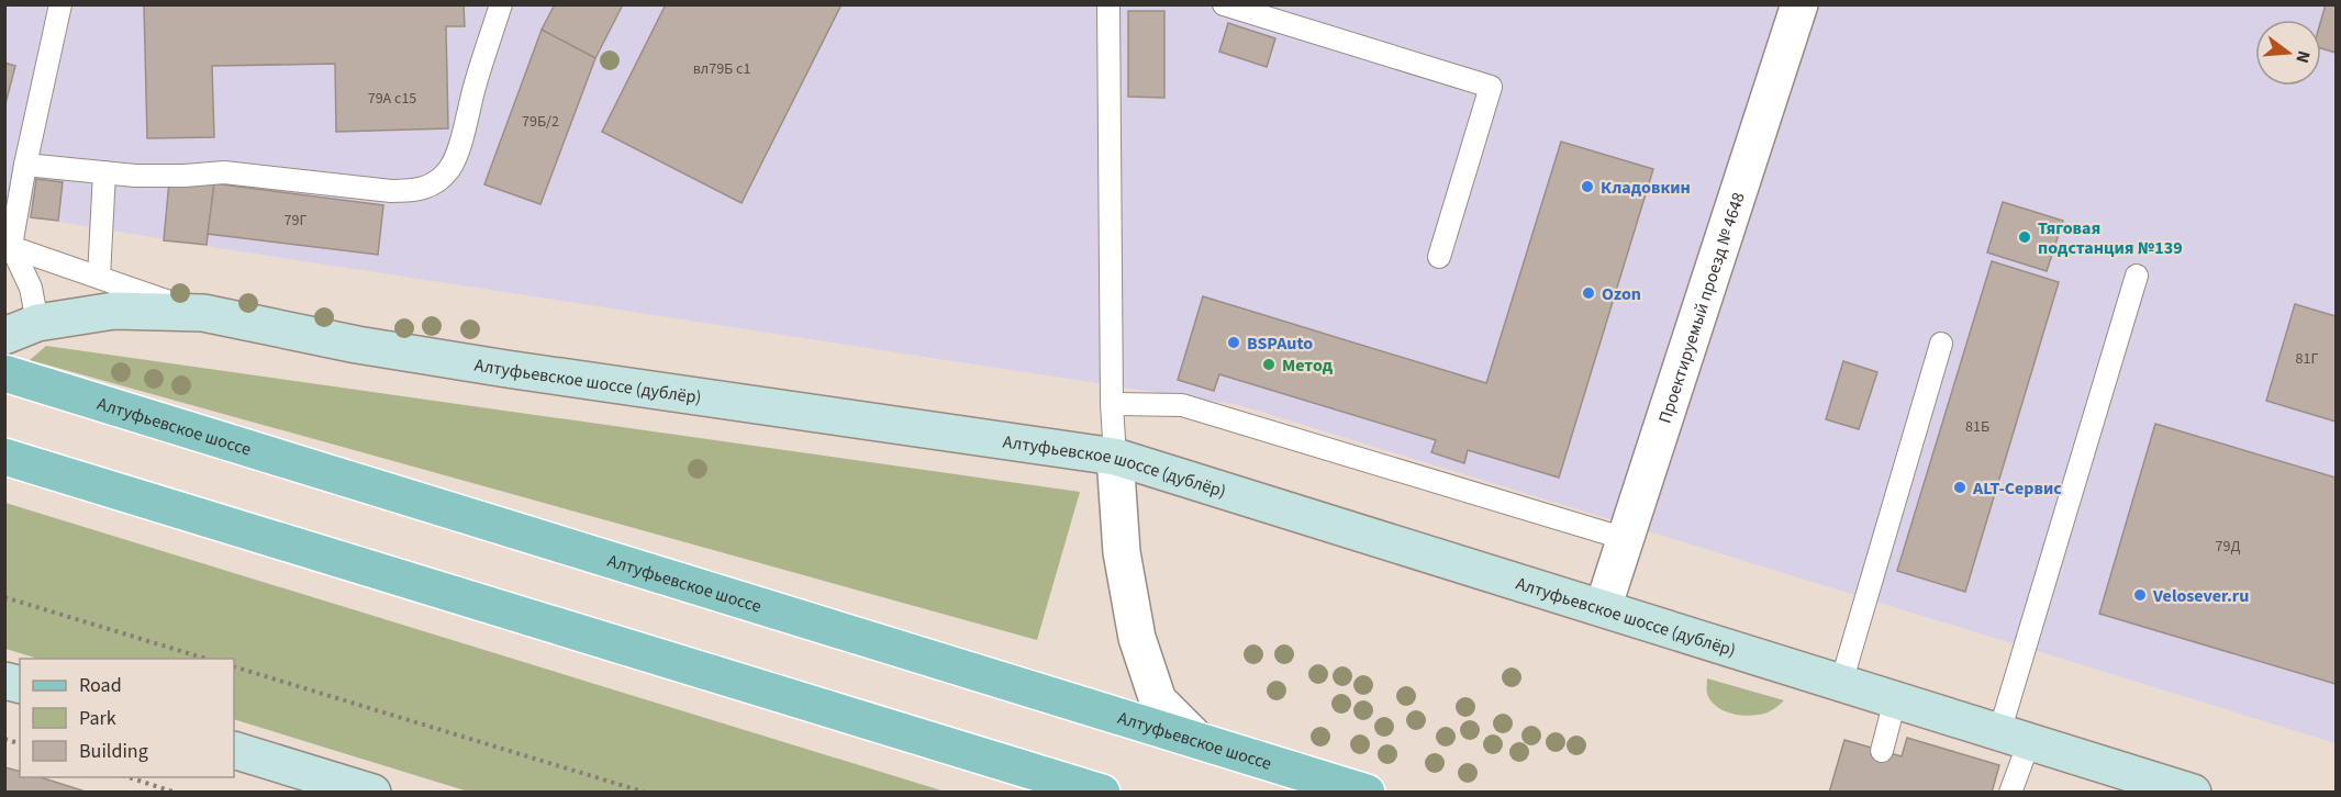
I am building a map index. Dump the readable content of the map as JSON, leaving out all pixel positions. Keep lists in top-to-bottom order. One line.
{"streets":{"main road":["Алтуфьевское шоссе"],"street":["Проектируемый проезд № 4648","Алтуфьевское шоссе (дублёр)"]},"crossings":[["Проектируемый проезд № 4648","Алтуфьевское шоссе (дублёр)"]],"places":["Кладовкин","Тяговая подстанция №139","Ozon","BSPAuto","Метод","ALT-Сервис","Velosever.ru"],"house_numbers":["вл79Б с1","79А с15","79Б/2","79Г","81Г","81Б","79Д"],"legend":["Road","Park","Building"],"north":"right"}
